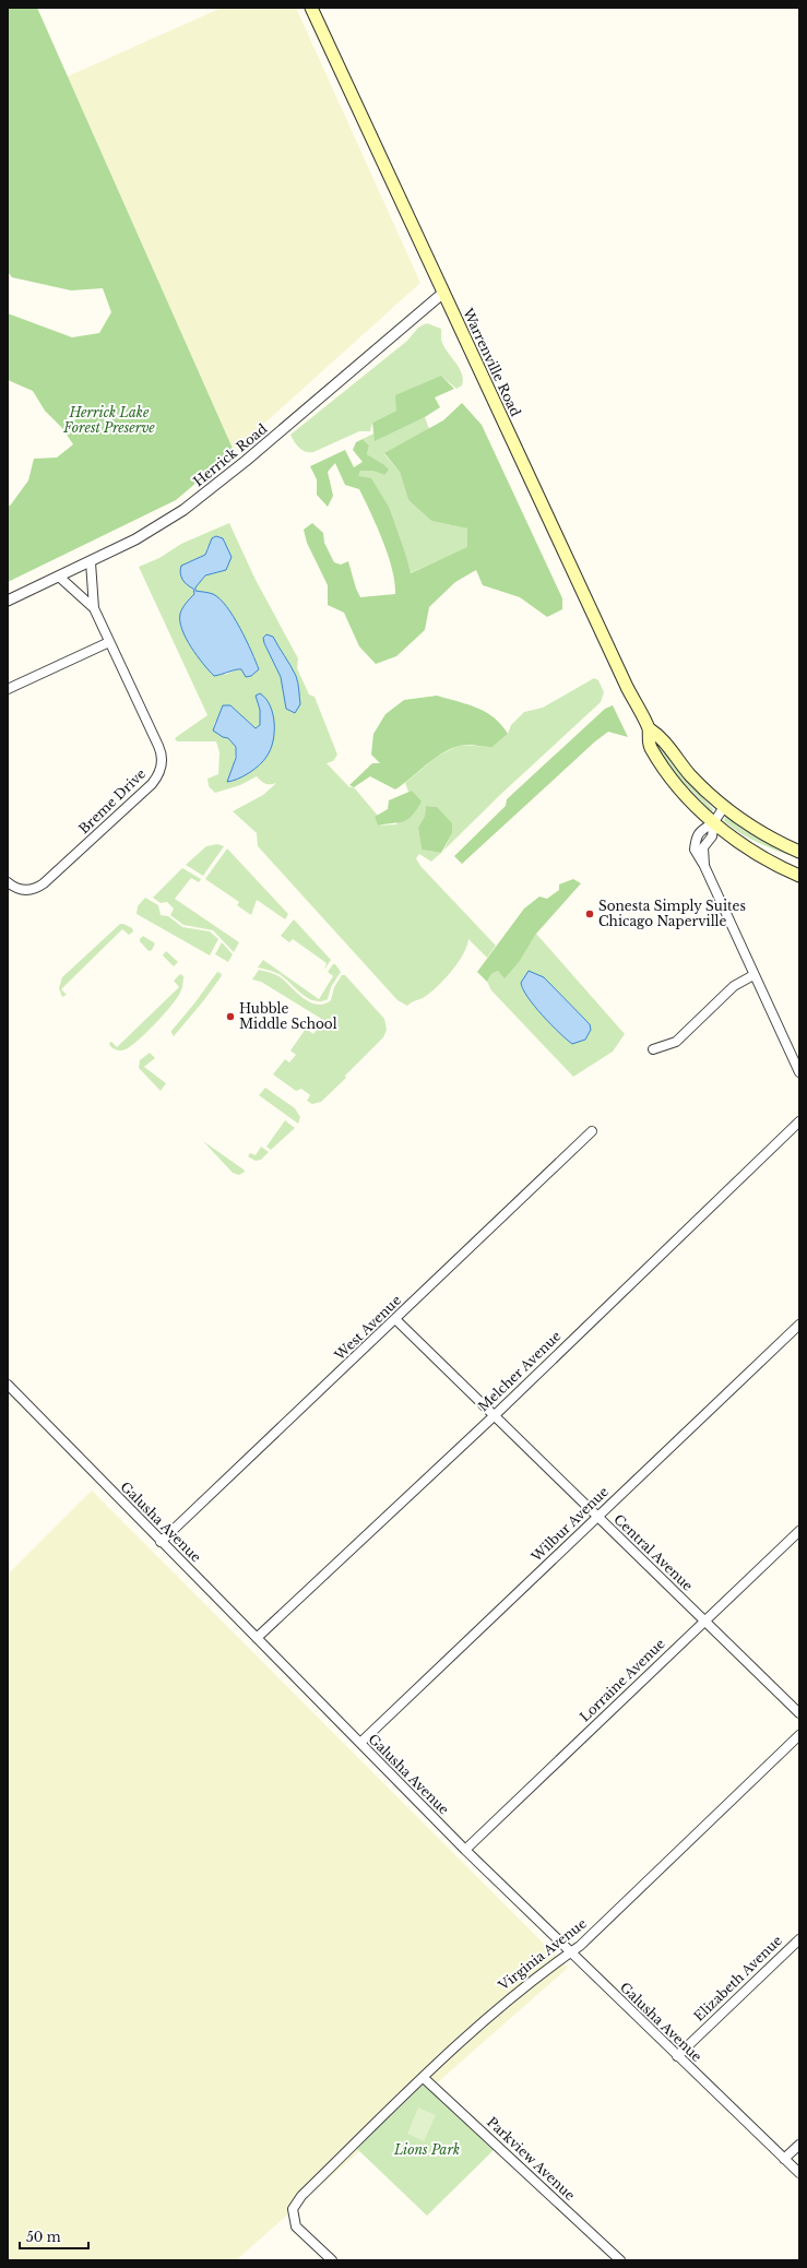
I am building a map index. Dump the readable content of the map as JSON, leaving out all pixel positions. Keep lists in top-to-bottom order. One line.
{"streets":{"main road":["Warrenville Road"],"street":["Herrick Road","Breme Drive","West Avenue","Melcher Avenue","Galusha Avenue","Wilbur Avenue","Central Avenue","Lorraine Avenue","Virginia Avenue","Elizabeth Avenue","Parkview Avenue"]},"crossings":[["Warrenville Road","Herrick Road"],["Herrick Road","Breme Drive"],["West Avenue","Galusha Avenue"],["West Avenue","Central Avenue"],["Melcher Avenue","Galusha Avenue"],["Melcher Avenue","Central Avenue"],["Galusha Avenue","Wilbur Avenue"],["Galusha Avenue","Lorraine Avenue"],["Galusha Avenue","Virginia Avenue"],["Galusha Avenue","Elizabeth Avenue"],["Wilbur Avenue","Central Avenue"],["Central Avenue","Lorraine Avenue"],["Virginia Avenue","Parkview Avenue"]],"parks":["Herrick Lake Forest Preserve","Lions Park"],"places":["Sonesta Simply Suites Chicago Naperville","Hubble Middle School"],"scale_bar":"50 m"}
